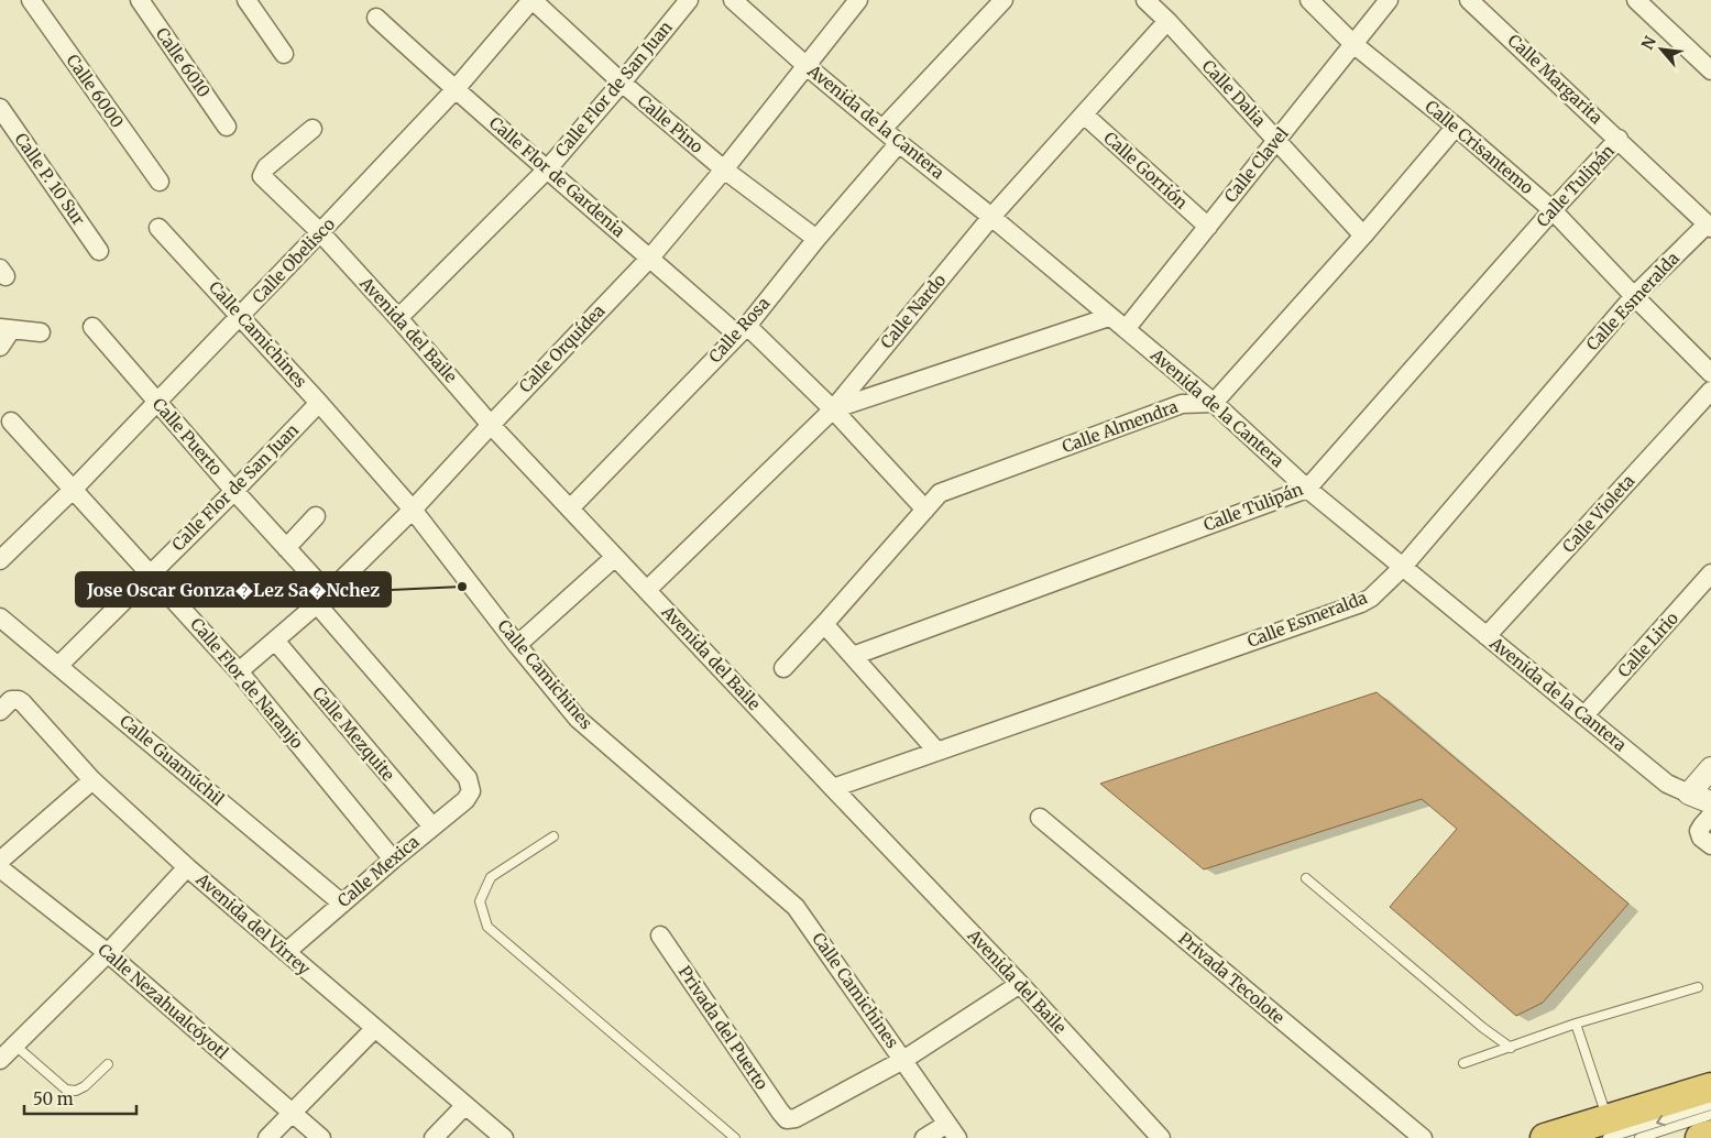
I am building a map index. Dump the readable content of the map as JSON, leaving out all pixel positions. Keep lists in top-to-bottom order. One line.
{"streets":{"street":["Calle 6010","Calle Margarita","Calle Flor de San Juan","Calle 6000","Calle Dalia","Avenida de la Cantera","Calle Pino","Calle Crisantemo","Calle Clavel","Calle Gorrión","Calle Flor de Gardenia","Calle P. 10 Sur","Calle Tulipán","Calle Obelisco","Calle Esmeralda","Calle Nardo","Avenida del Baile","Calle Rosa","Calle Camichines","Calle Orquídea","Calle Almendra","Calle Puerto","Calle Violeta","Calle Lirio","Calle Flor de Naranjo","Calle Mezquite","Calle Guamúchil","Calle Mexica","Avenida del Virrey","Privada Tecolote","Calle Nezahualcóyotl","Privada del Puerto"]},"crossings":[["Calle Margarita","Calle Tulipán"],["Calle Margarita","Calle Esmeralda"],["Calle Flor de San Juan","Calle Pino"],["Calle Flor de San Juan","Calle Flor de Gardenia"],["Calle Flor de San Juan","Avenida del Baile"],["Calle Flor de San Juan","Calle Camichines"],["Calle Flor de San Juan","Calle Puerto"],["Calle Flor de San Juan","Calle Flor de Naranjo"],["Calle Flor de San Juan","Calle Guamúchil"],["Calle Dalia","Calle Clavel"],["Calle Dalia","Calle Nardo"],["Avenida de la Cantera","Calle Clavel"],["Avenida de la Cantera","Calle Tulipán"],["Avenida de la Cantera","Calle Esmeralda"],["Avenida de la Cantera","Calle Nardo"],["Avenida de la Cantera","Calle Rosa"],["Avenida de la Cantera","Calle Orquídea"],["Avenida de la Cantera","Calle Almendra"],["Avenida de la Cantera","Calle Violeta"],["Avenida de la Cantera","Calle Lirio"],["Calle Pino","Calle Obelisco"],["Calle Pino","Calle Rosa"],["Calle Pino","Calle Orquídea"],["Calle Crisantemo","Calle Clavel"],["Calle Crisantemo","Calle Tulipán"],["Calle Crisantemo","Calle Esmeralda"],["Calle Clavel","Calle Gorrión"],["Calle Gorrión","Calle Nardo"],["Calle Flor de Gardenia","Calle Obelisco"],["Calle Flor de Gardenia","Calle Nardo"],["Calle Flor de Gardenia","Calle Rosa"],["Calle Flor de Gardenia","Calle Orquídea"],["Calle Flor de Gardenia","Calle Almendra"],["Calle Obelisco","Avenida del Baile"],["Calle Obelisco","Calle Camichines"],["Calle Obelisco","Calle Puerto"],["Calle Obelisco","Calle Flor de Naranjo"],["Calle Esmeralda","Avenida del Baile"],["Calle Nardo","Avenida del Baile"],["Avenida del Baile","Calle Rosa"],["Avenida del Baile","Calle Orquídea"],["Calle Camichines","Calle Orquídea"],["Calle Camichines","Privada del Puerto"],["Calle Orquídea","Calle Puerto"],["Calle Orquídea","Calle Flor de Naranjo"],["Calle Orquídea","Calle Mezquite"],["Calle Puerto","Calle Mexica"],["Calle Flor de Naranjo","Calle Mexica"],["Calle Mezquite","Calle Mexica"],["Calle Guamúchil","Calle Mexica"],["Calle Mexica","Avenida del Virrey"]],"places":["Jose Oscar Gonza�Lez Sa�Nchez"],"scale_bar":"50 m","north":"top left"}
